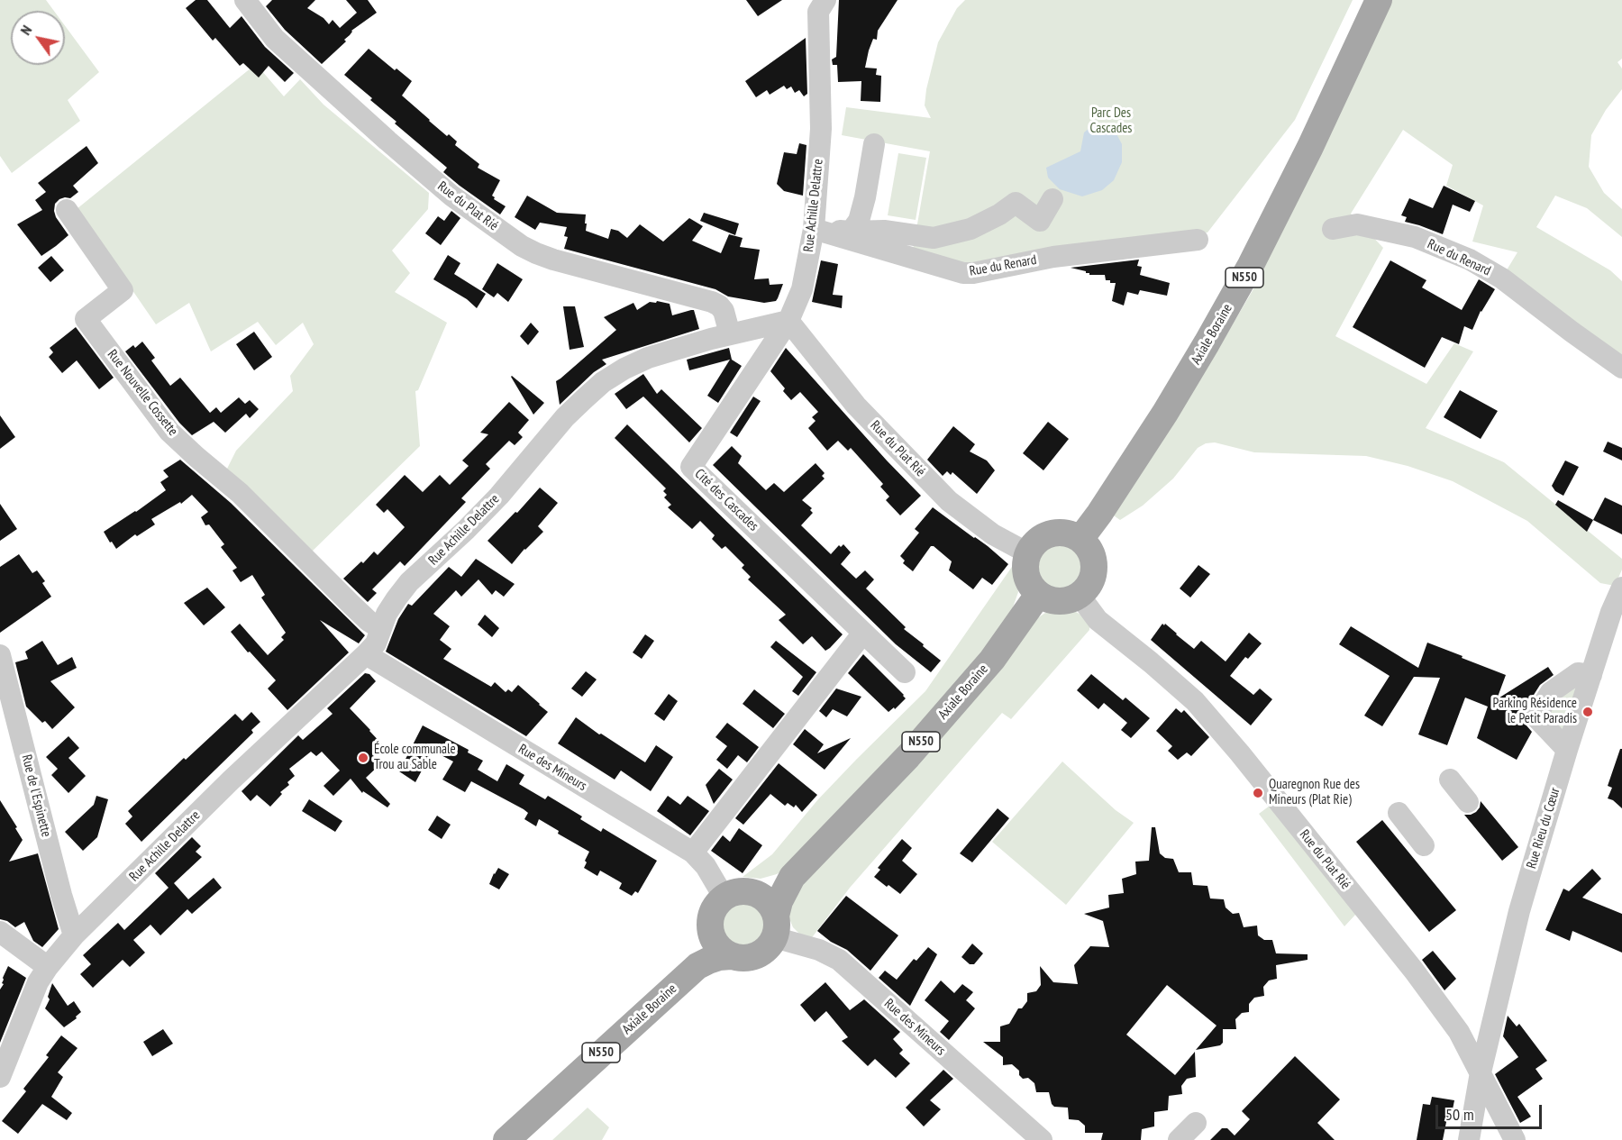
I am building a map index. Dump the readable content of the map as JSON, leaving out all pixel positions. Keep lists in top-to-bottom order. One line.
{"streets":{"main road":["N550","Axiale Boraine"],"street":["Rue Achille Delattre","Rue du Plat Rié","Rue du Renard","Rue Nouvelle Cossette","Cité des Cascades","Rue des Mineurs","Rue de l'Espinette","Rue Rieu du Cœur"]},"crossings":[["Rue Achille Delattre","Rue du Plat Rié"],["Rue Achille Delattre","Rue du Renard"],["Rue Achille Delattre","Rue Nouvelle Cossette"],["Rue Achille Delattre","Cité des Cascades"],["Rue Achille Delattre","Rue des Mineurs"],["Rue Achille Delattre","Rue de l'Espinette"],["Rue du Plat Rié","Axiale Boraine"],["Rue du Plat Rié","Cité des Cascades"],["Rue du Plat Rié","Rue Rieu du Cœur"],["N550","Axiale Boraine"],["N550","Rue des Mineurs"]],"parks":["Parc Des Cascades"],"places":["Parking Résidence le Petit Paradis","École communale Trou au Sable","Quaregnon Rue des Mineurs (Plat Rie)"],"scale_bar":"50 m","north":"top left"}
